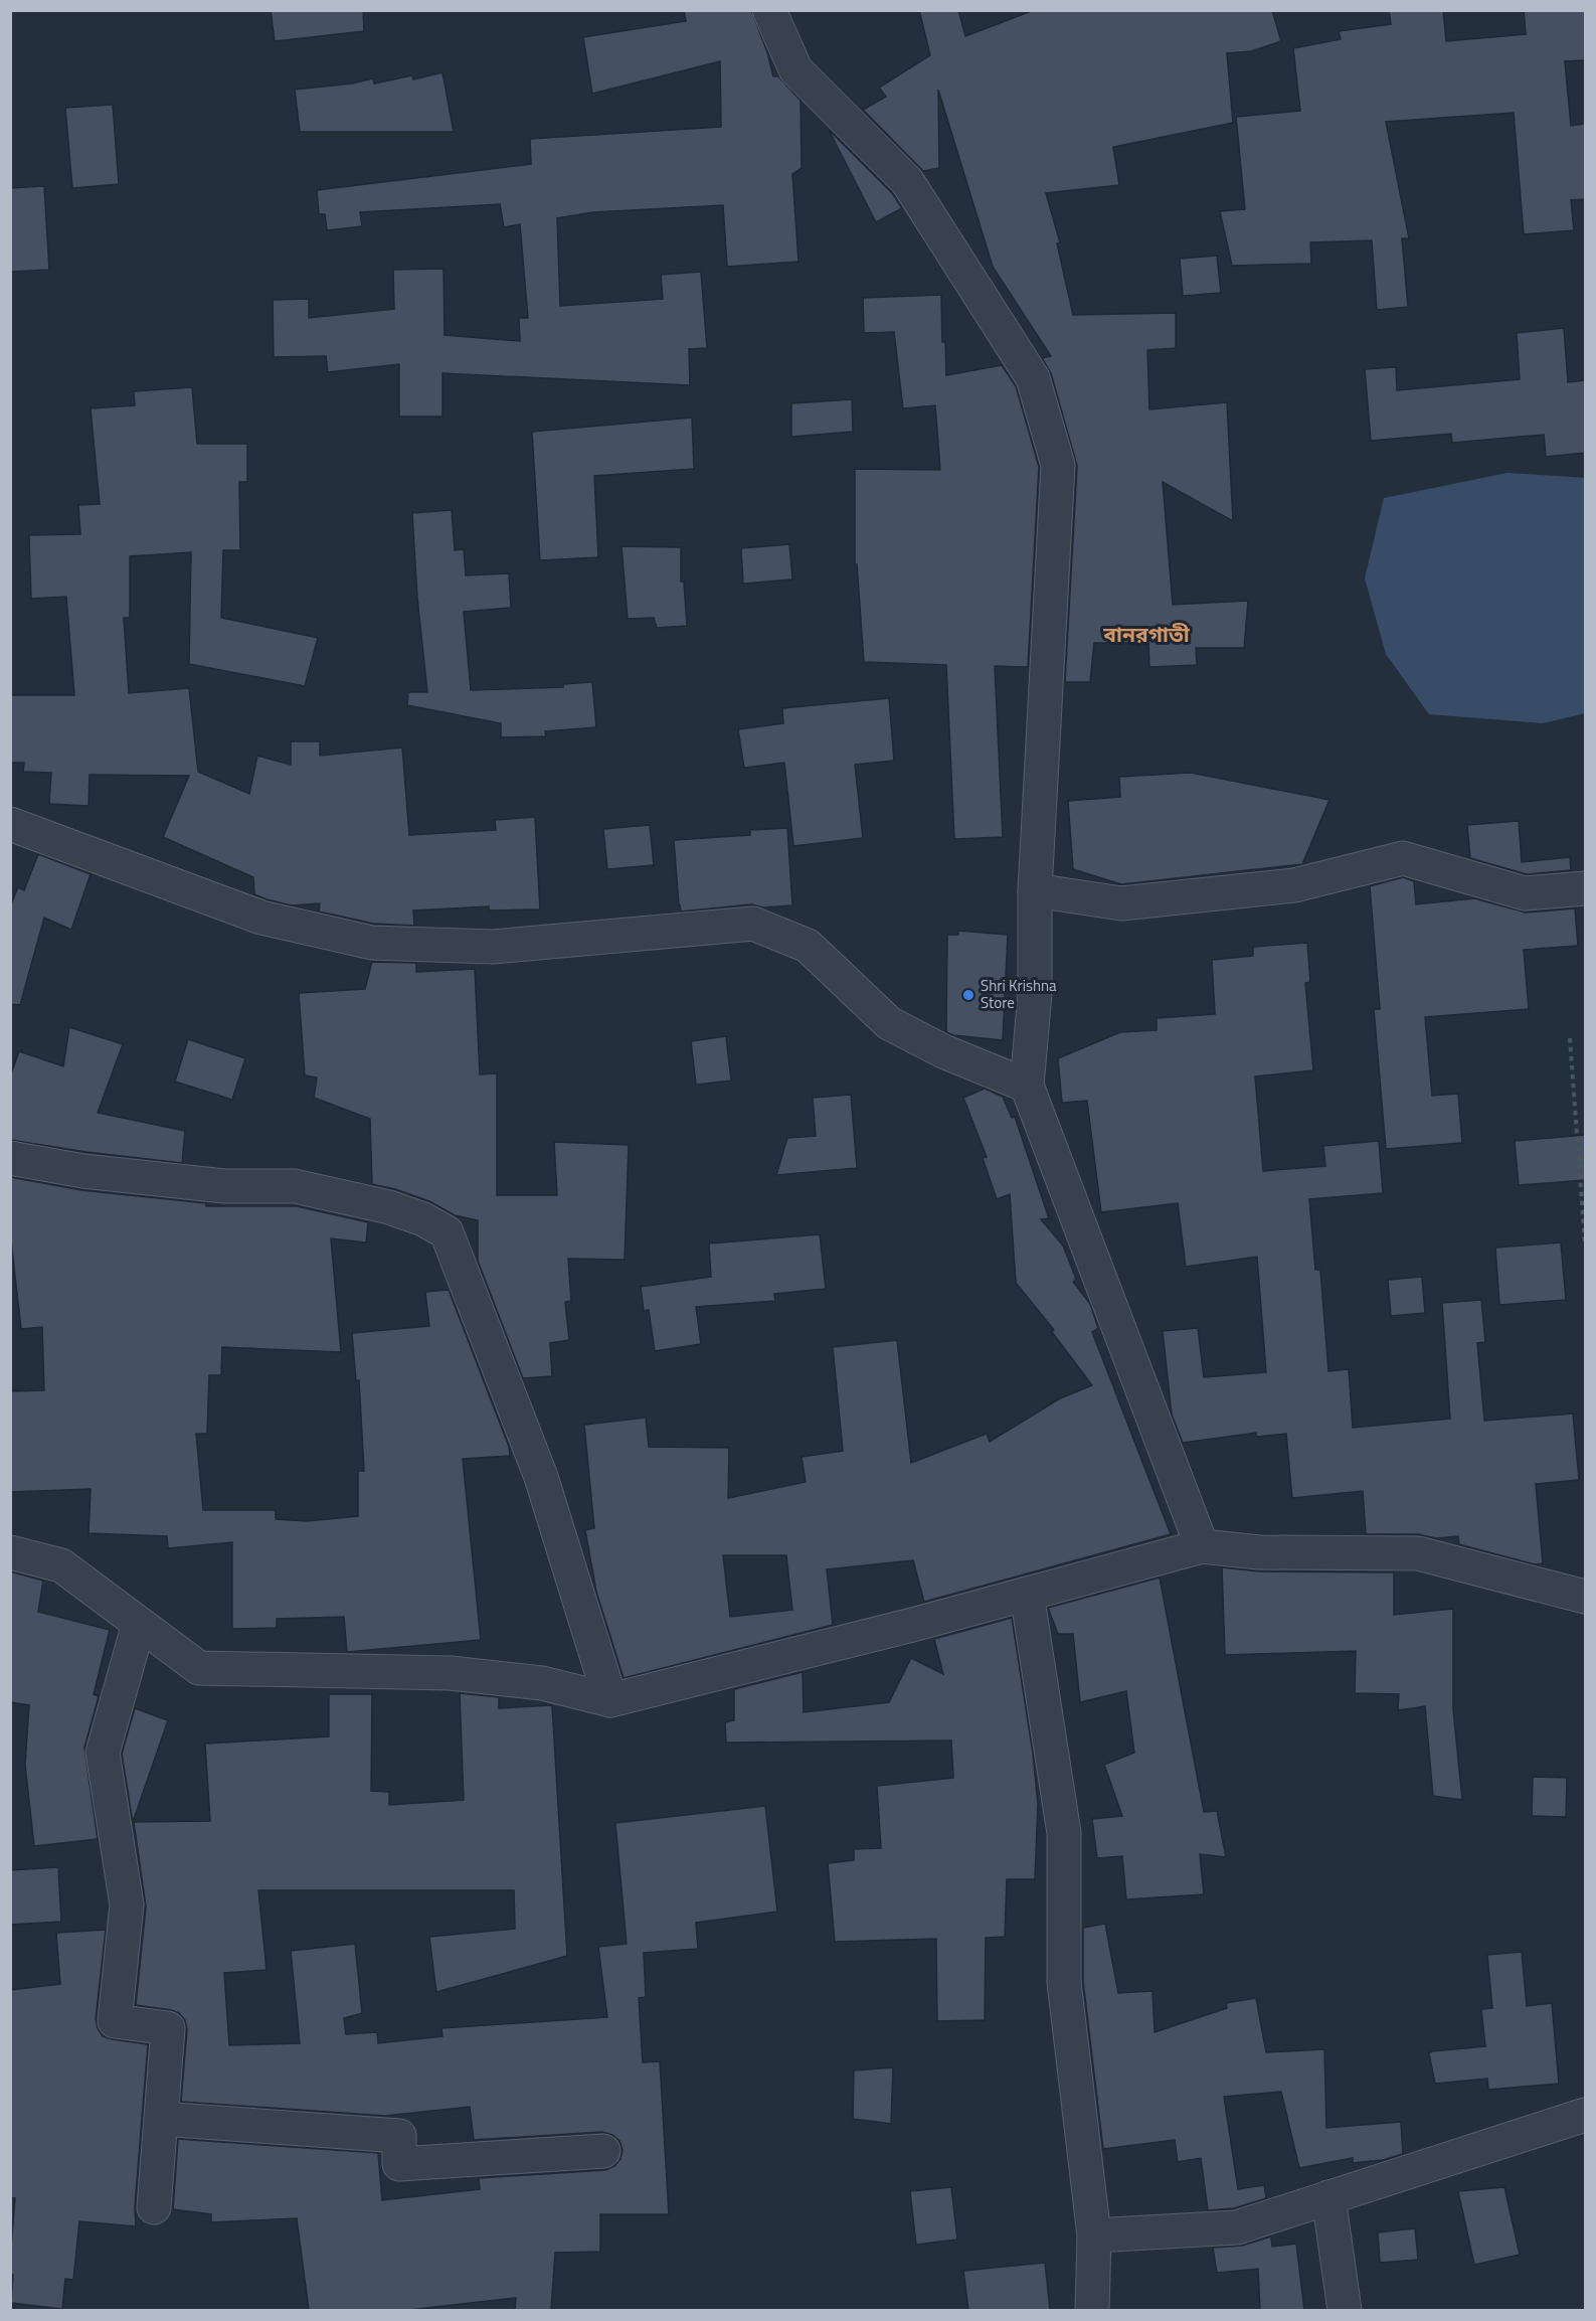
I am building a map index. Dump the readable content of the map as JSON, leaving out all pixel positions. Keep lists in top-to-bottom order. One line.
{"districts":["বানরগাতী"],"places":["Shri Krishna Store"]}
